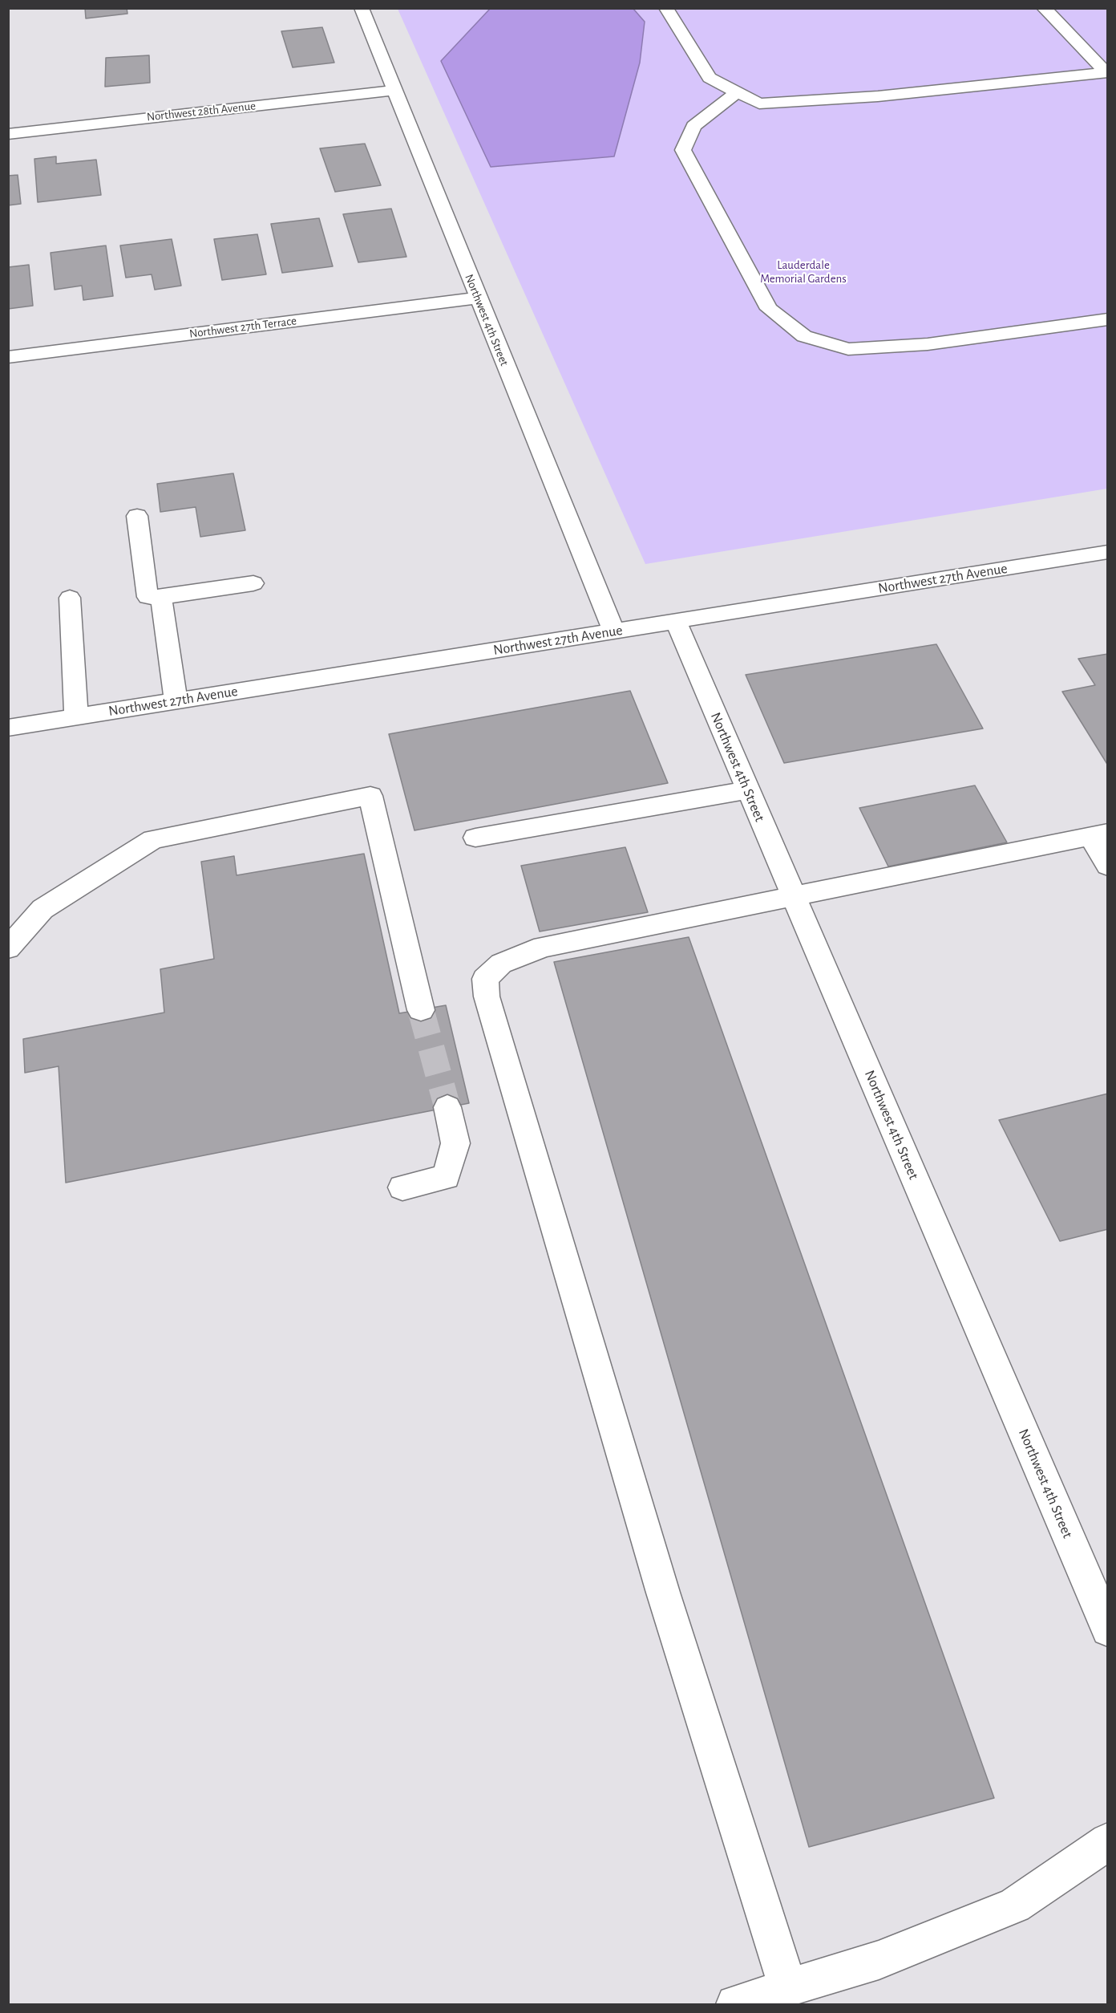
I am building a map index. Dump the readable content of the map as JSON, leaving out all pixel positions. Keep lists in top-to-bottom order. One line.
{"streets":{"street":["Northwest 28th Avenue","Northwest 4th Street","Northwest 27th Terrace","Northwest 27th Avenue"]},"crossings":[["Northwest 28th Avenue","Northwest 4th Street"],["Northwest 4th Street","Northwest 27th Terrace"],["Northwest 4th Street","Northwest 27th Avenue"]],"parks":["Lauderdale Memorial Gardens"]}
